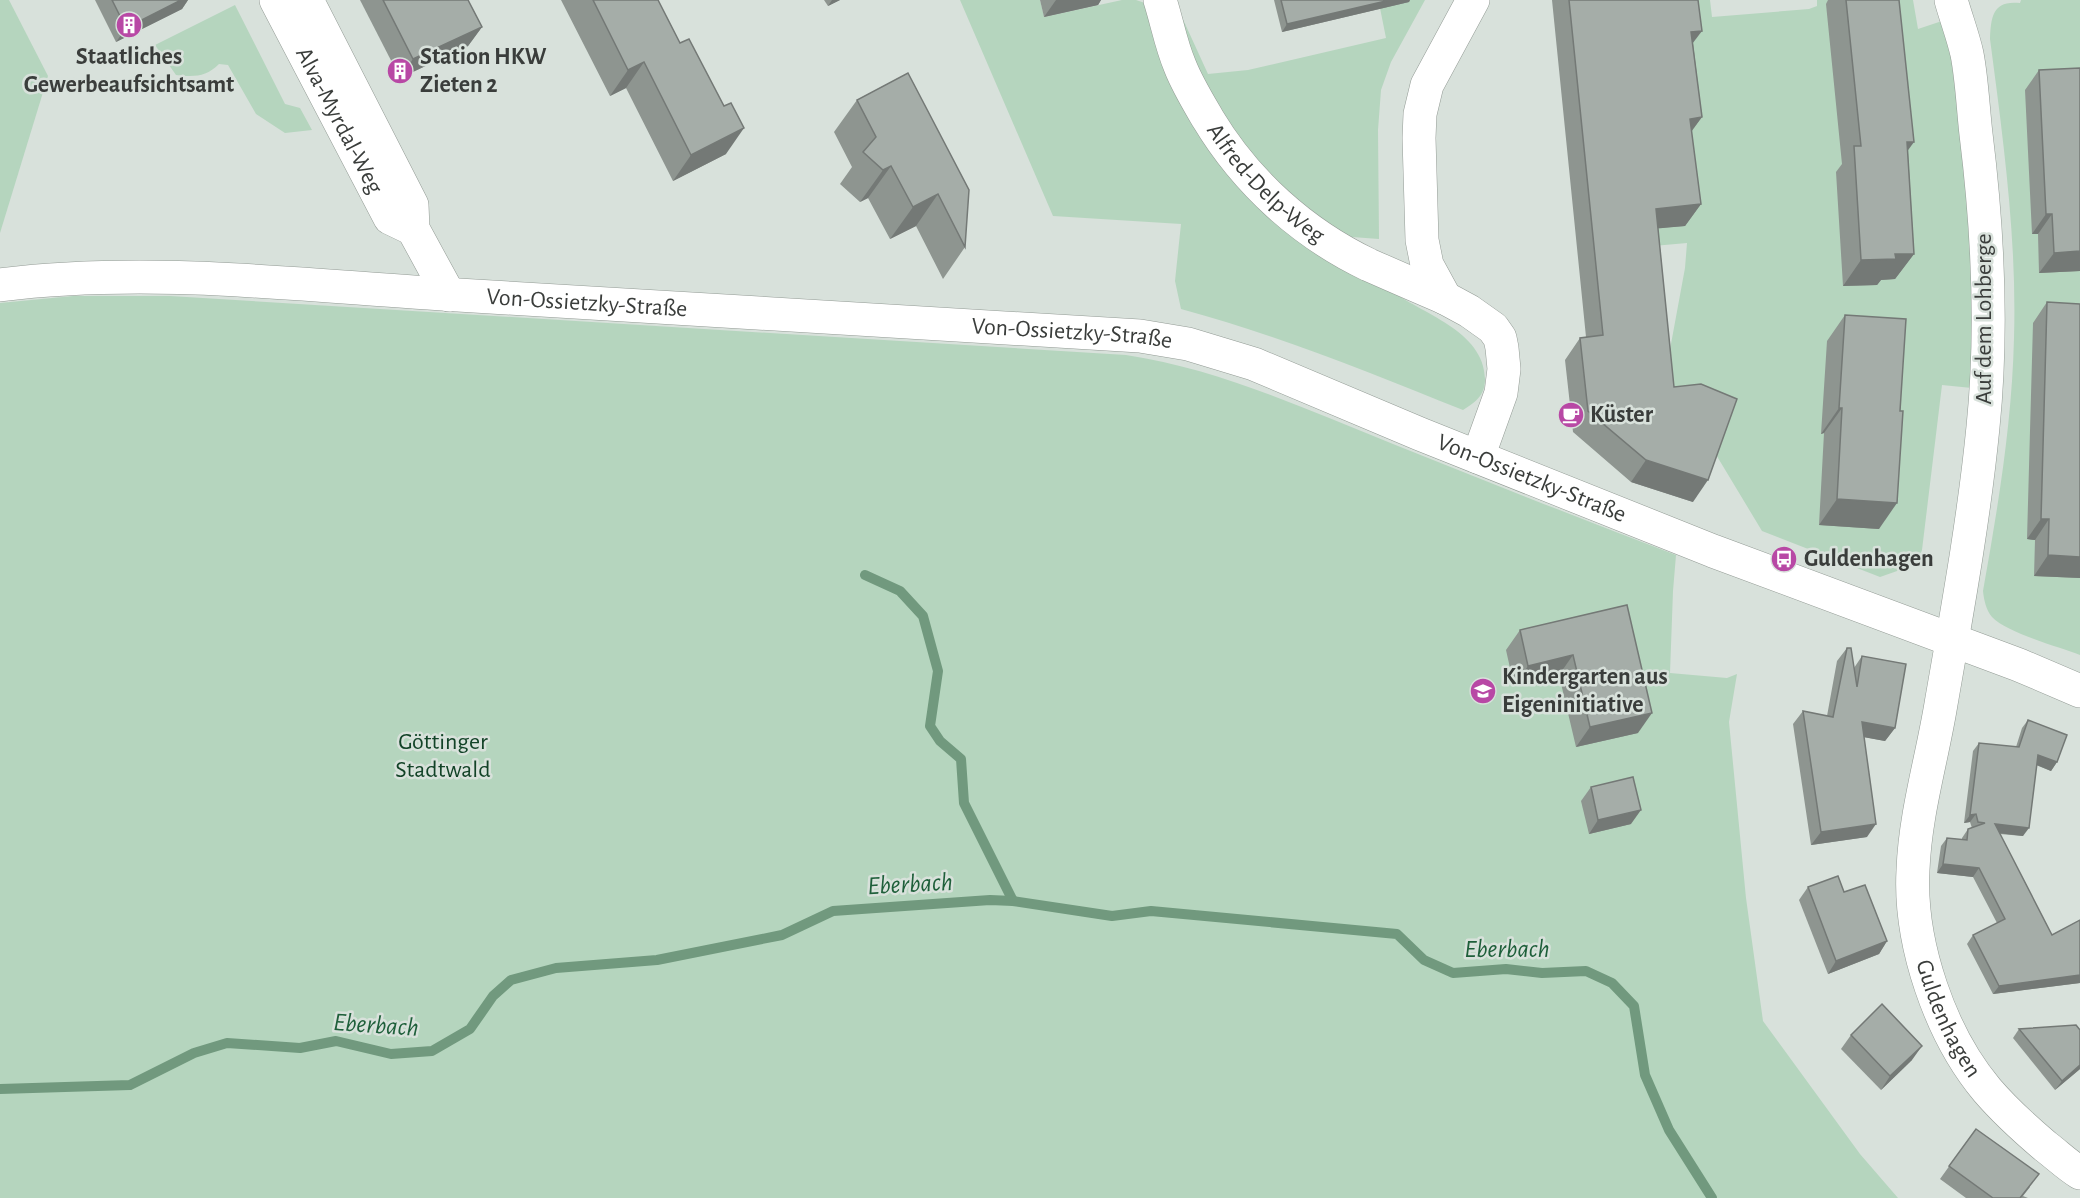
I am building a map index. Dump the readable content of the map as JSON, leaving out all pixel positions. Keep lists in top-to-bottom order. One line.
{"streets":{"street":["Alva-Myrdal-Weg","Alfred-Delp-Weg","Von-Ossietzky-Straße","Auf dem Lohberge","Guldenhagen"]},"crossings":[["Alva-Myrdal-Weg","Von-Ossietzky-Straße"],["Alfred-Delp-Weg","Von-Ossietzky-Straße"],["Von-Ossietzky-Straße","Auf dem Lohberge"],["Von-Ossietzky-Straße","Guldenhagen"],["Auf dem Lohberge","Guldenhagen"]],"water":["Eberbach"],"parks":["Göttinger Stadtwald"],"places":{"building":["Staatliches Gewerbeaufsichtsamt","Station HKW Zieten 2"],"cafe":["Küster"],"bus stop":["Guldenhagen"],"school or university":["Kindergarten aus Eigeninitiative"]}}
